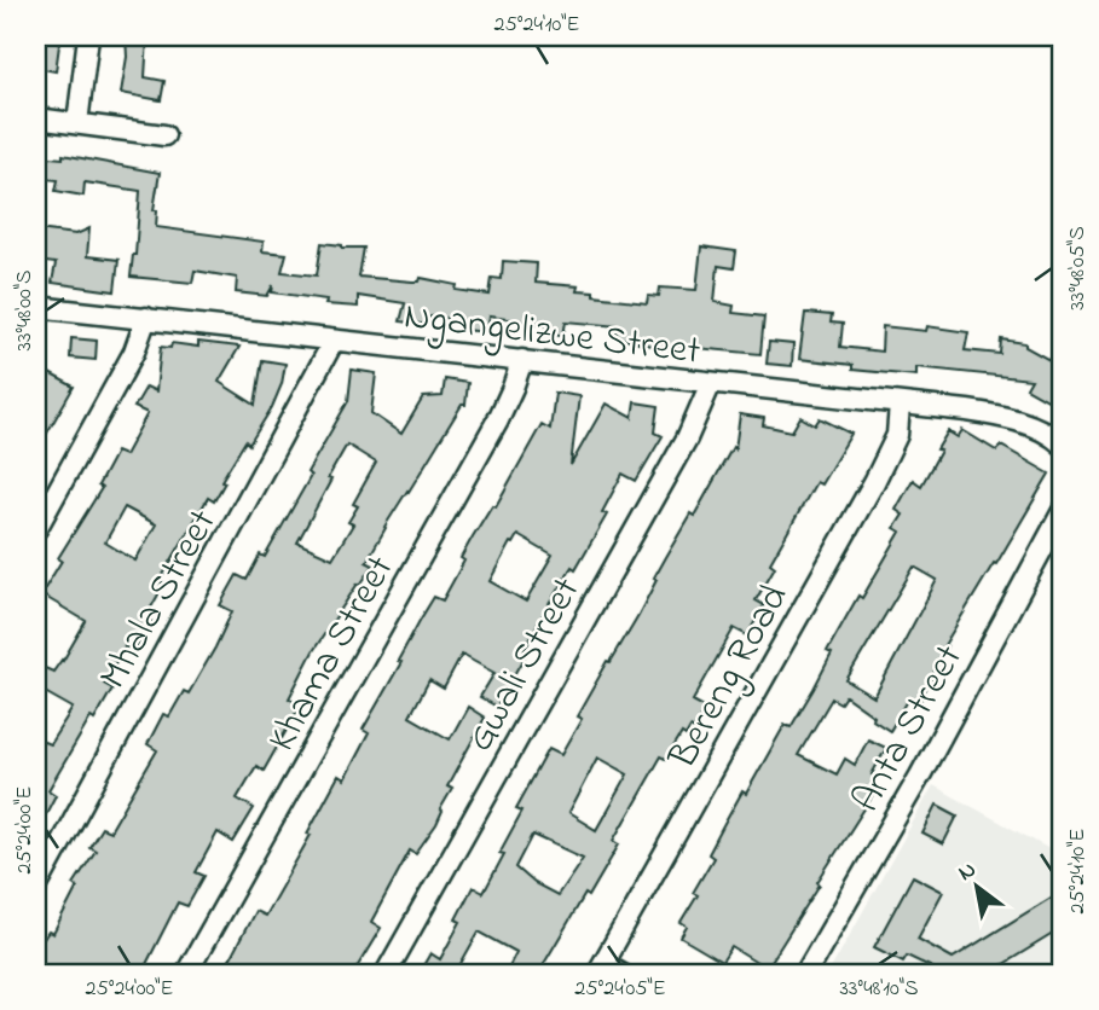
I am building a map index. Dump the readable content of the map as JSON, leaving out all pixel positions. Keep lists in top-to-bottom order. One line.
{"streets":{"street":["Ngangelizwe Street","Mhala Street","Khama Street","Gwali Street","Bereng Road","Anta Street"]},"crossings":[["Ngangelizwe Street","Mhala Street"],["Ngangelizwe Street","Khama Street"],["Ngangelizwe Street","Gwali Street"],["Ngangelizwe Street","Bereng Road"]],"north":"top left","coordinates":["25°24'10\"E","33°48'05\"S","33°48'00\"S","25°24'00\"E","25°24'05\"E","33°48'10\"S"]}
